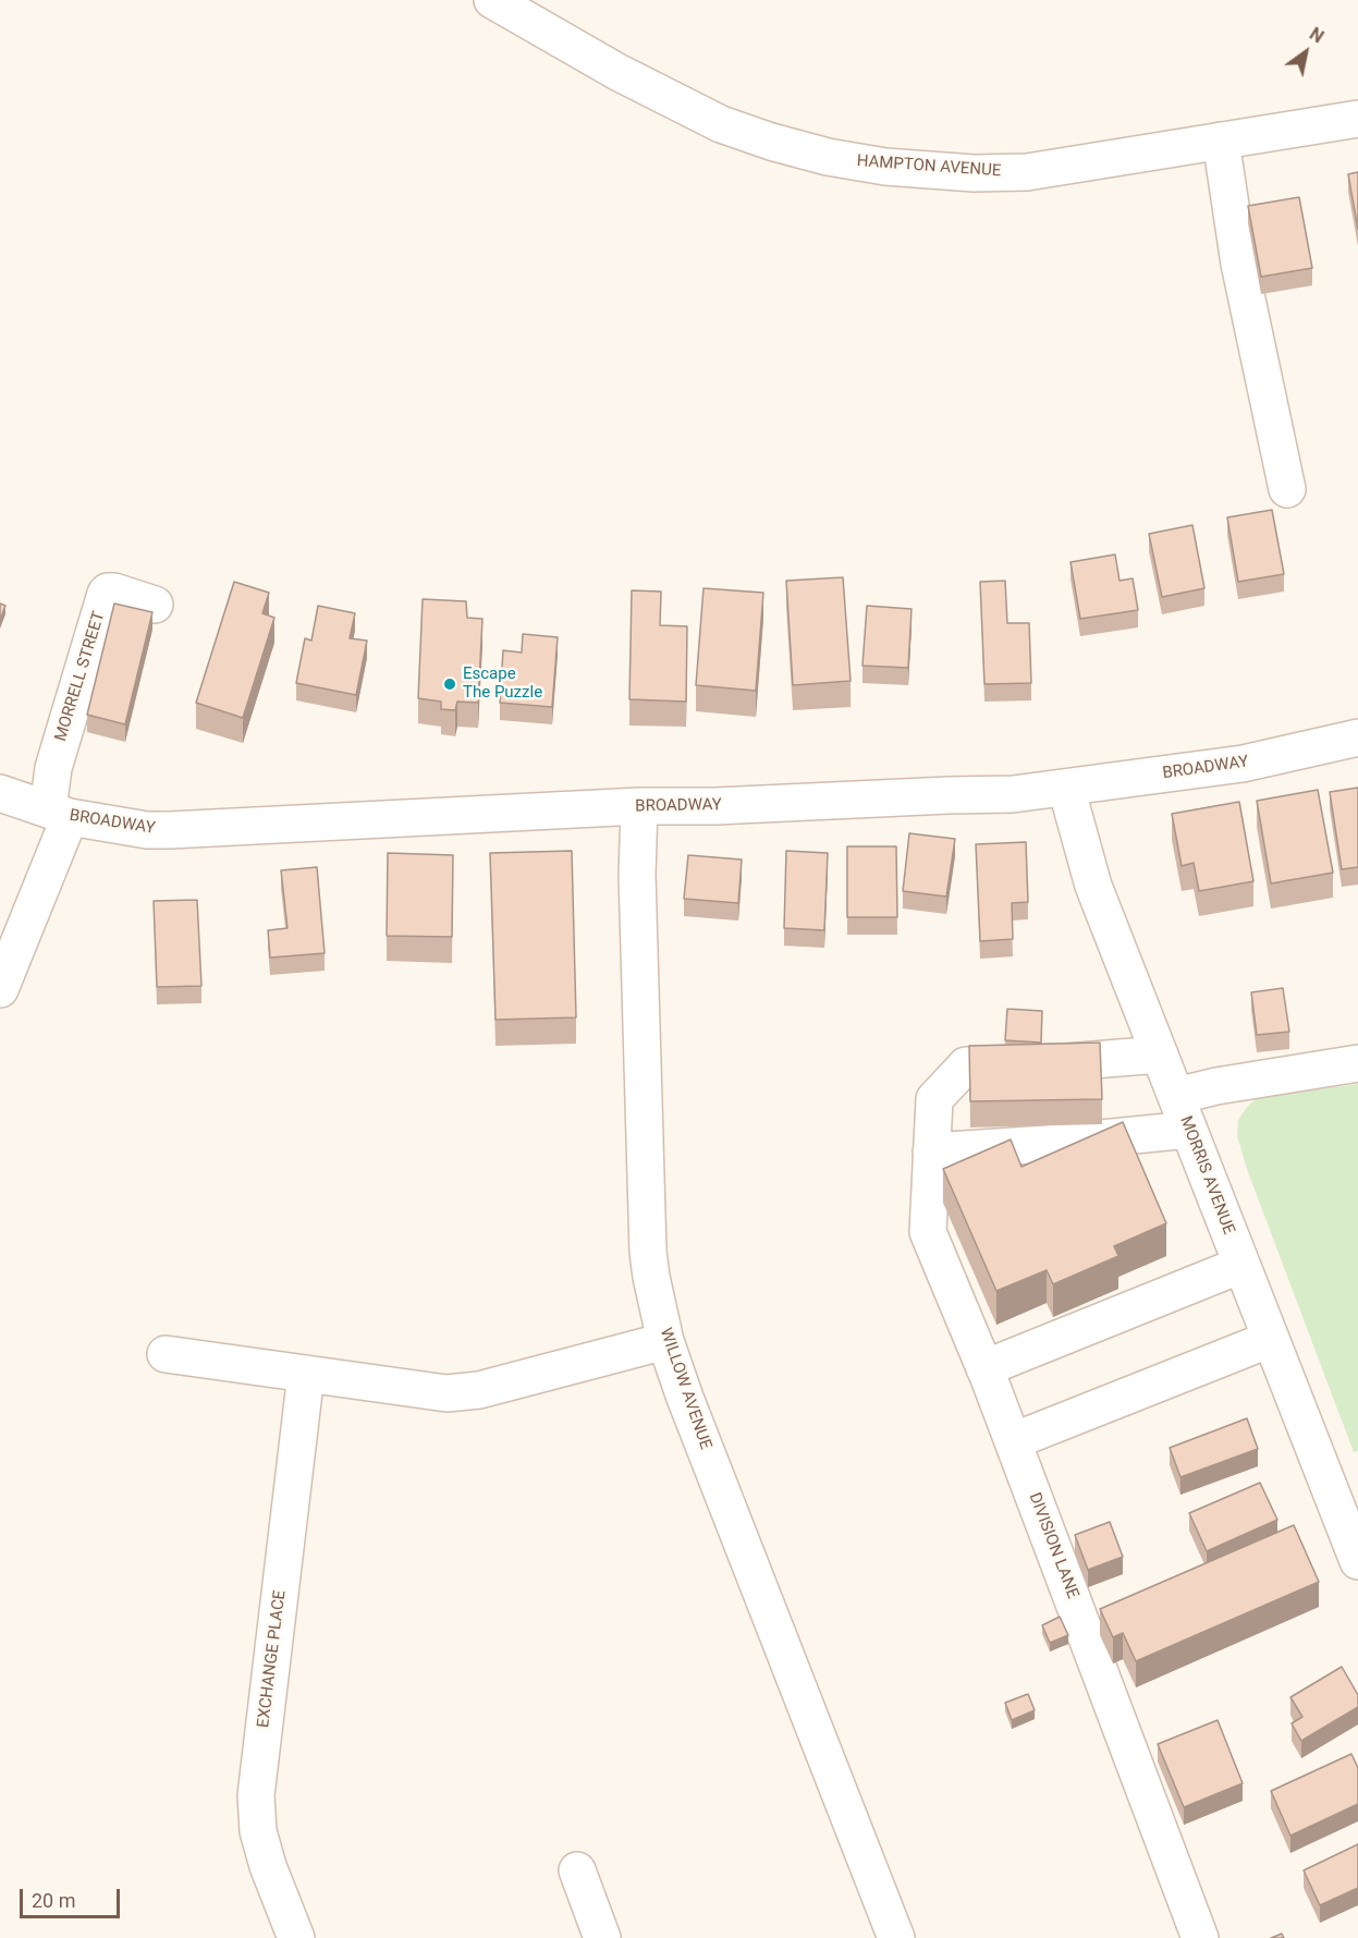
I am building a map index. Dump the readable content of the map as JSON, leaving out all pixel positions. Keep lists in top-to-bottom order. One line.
{"streets":{"street":["HAMPTON AVENUE","MORRELL STREET","BROADWAY","MORRIS AVENUE","WILLOW AVENUE","DIVISION LANE","EXCHANGE PLACE"]},"crossings":[["MORRELL STREET","BROADWAY"],["BROADWAY","MORRIS AVENUE"],["BROADWAY","WILLOW AVENUE"],["MORRIS AVENUE","DIVISION LANE"]],"places":["Escape The Puzzle"],"scale_bar":"20 m","north":"top right"}
